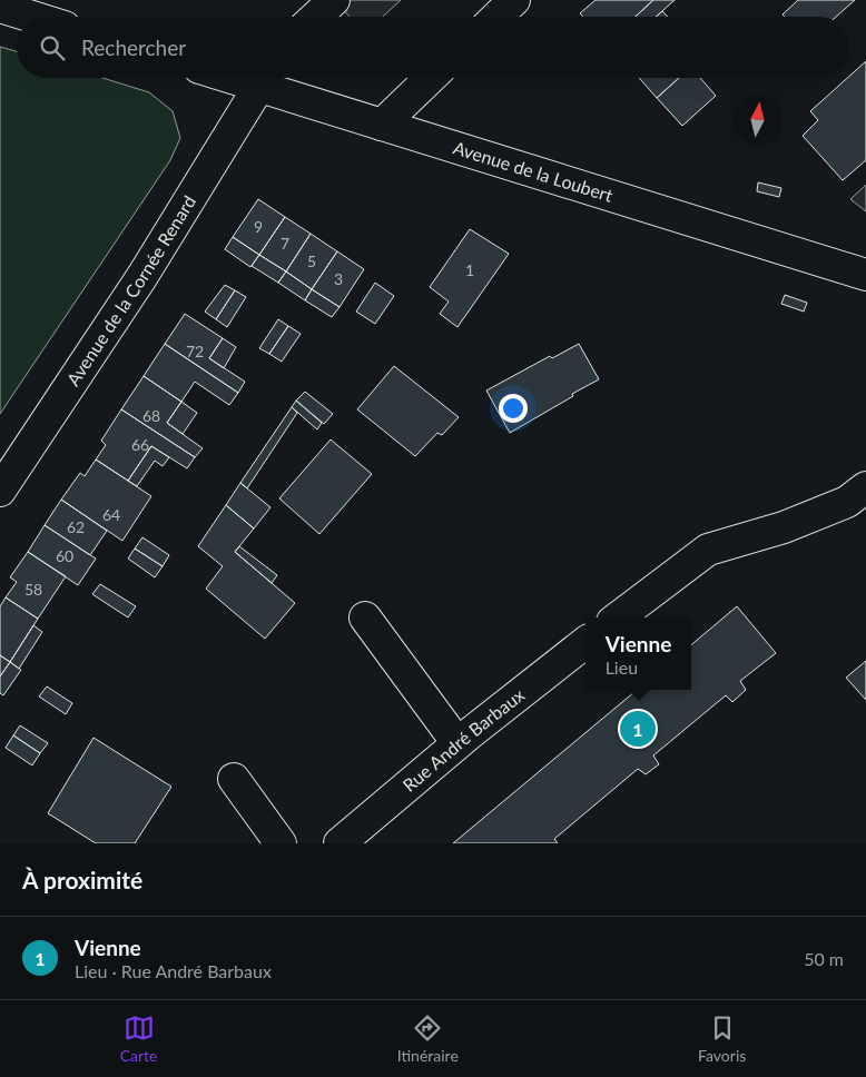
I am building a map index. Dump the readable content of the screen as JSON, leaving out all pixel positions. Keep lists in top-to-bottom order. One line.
{"streets":{"street":["Avenue de la Loubert","Avenue de la Cornée Renard","Rue André Barbaux"]},"house_numbers":["9","7","5","1","3","72","68","66","64","62","60","58"],"north":"top","page":{"search":"Rechercher","popup":["Vienne","Lieu"],"pins":"1","heading":"À proximité","list":[{"mark":"1","name":"Vienne","note":"Lieu · Rue André Barbaux","value":"50 m"}],"nav":["Carte","Itinéraire","Favoris"]}}
